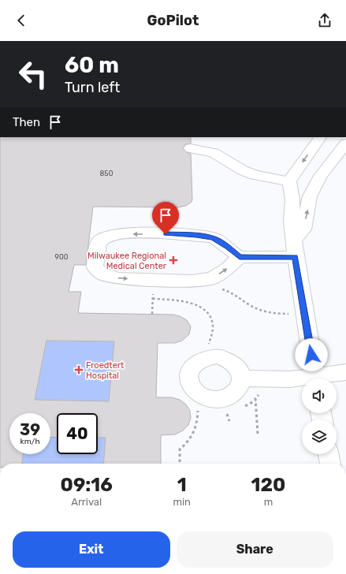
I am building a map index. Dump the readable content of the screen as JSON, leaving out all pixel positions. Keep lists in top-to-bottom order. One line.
{"places":{"health":["Milwaukee Regional Medical Center","Froedtert Hospital"]},"house_numbers":["850","900"],"page":{"header":"GoPilot","turn":["60 m","Turn left"],"then":"Then","speed":"39 km/h","limit":"40","eta":["09:16","Arrival","1","min","120","m"],"buttons":["Exit","Share"]}}
